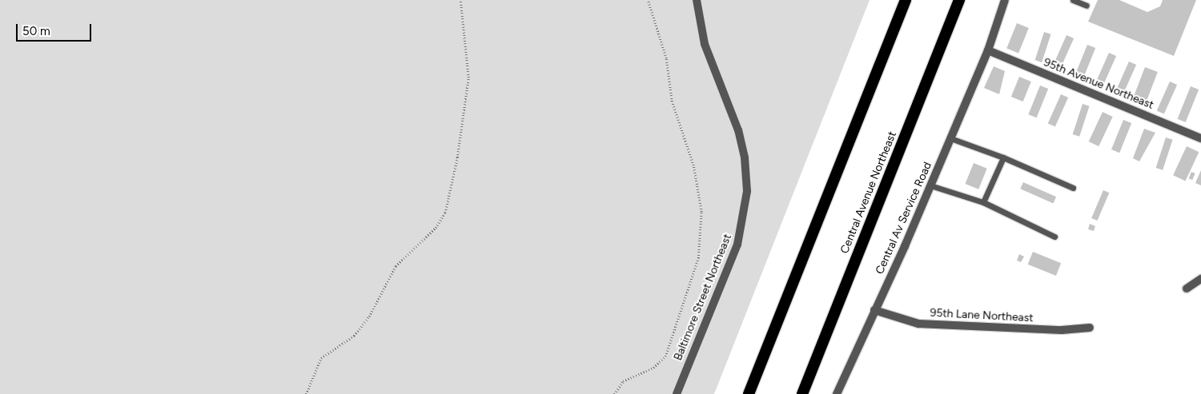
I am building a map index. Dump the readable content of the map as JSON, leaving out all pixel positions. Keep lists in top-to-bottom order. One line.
{"streets":{"highway":["Central Avenue Northeast"],"street":["95th Avenue Northeast","Central Av Service Road","Baltimore Street Northeast","95th Lane Northeast"]},"crossings":[["95th Avenue Northeast","Central Av Service Road"],["Central Av Service Road","95th Lane Northeast"]],"scale_bar":"50 m"}
